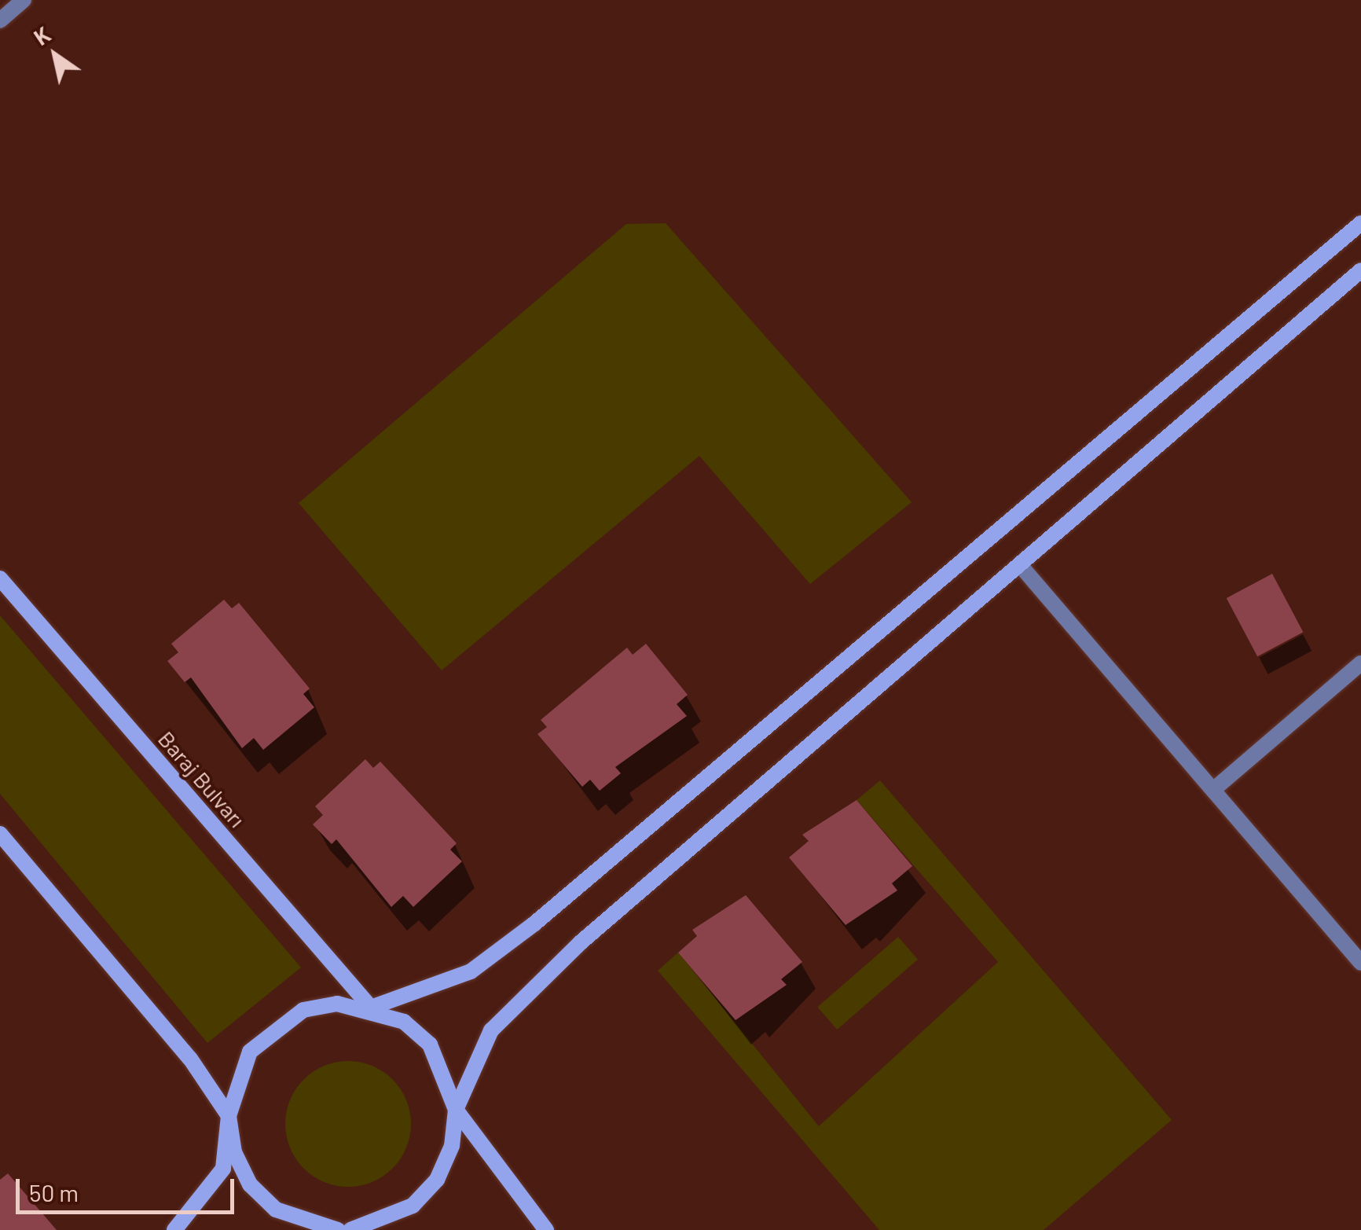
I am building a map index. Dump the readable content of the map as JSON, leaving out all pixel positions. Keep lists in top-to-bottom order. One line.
{"streets":{"street":["Baraj Bulvarı"]},"scale_bar":"50 m","north":"top left"}
